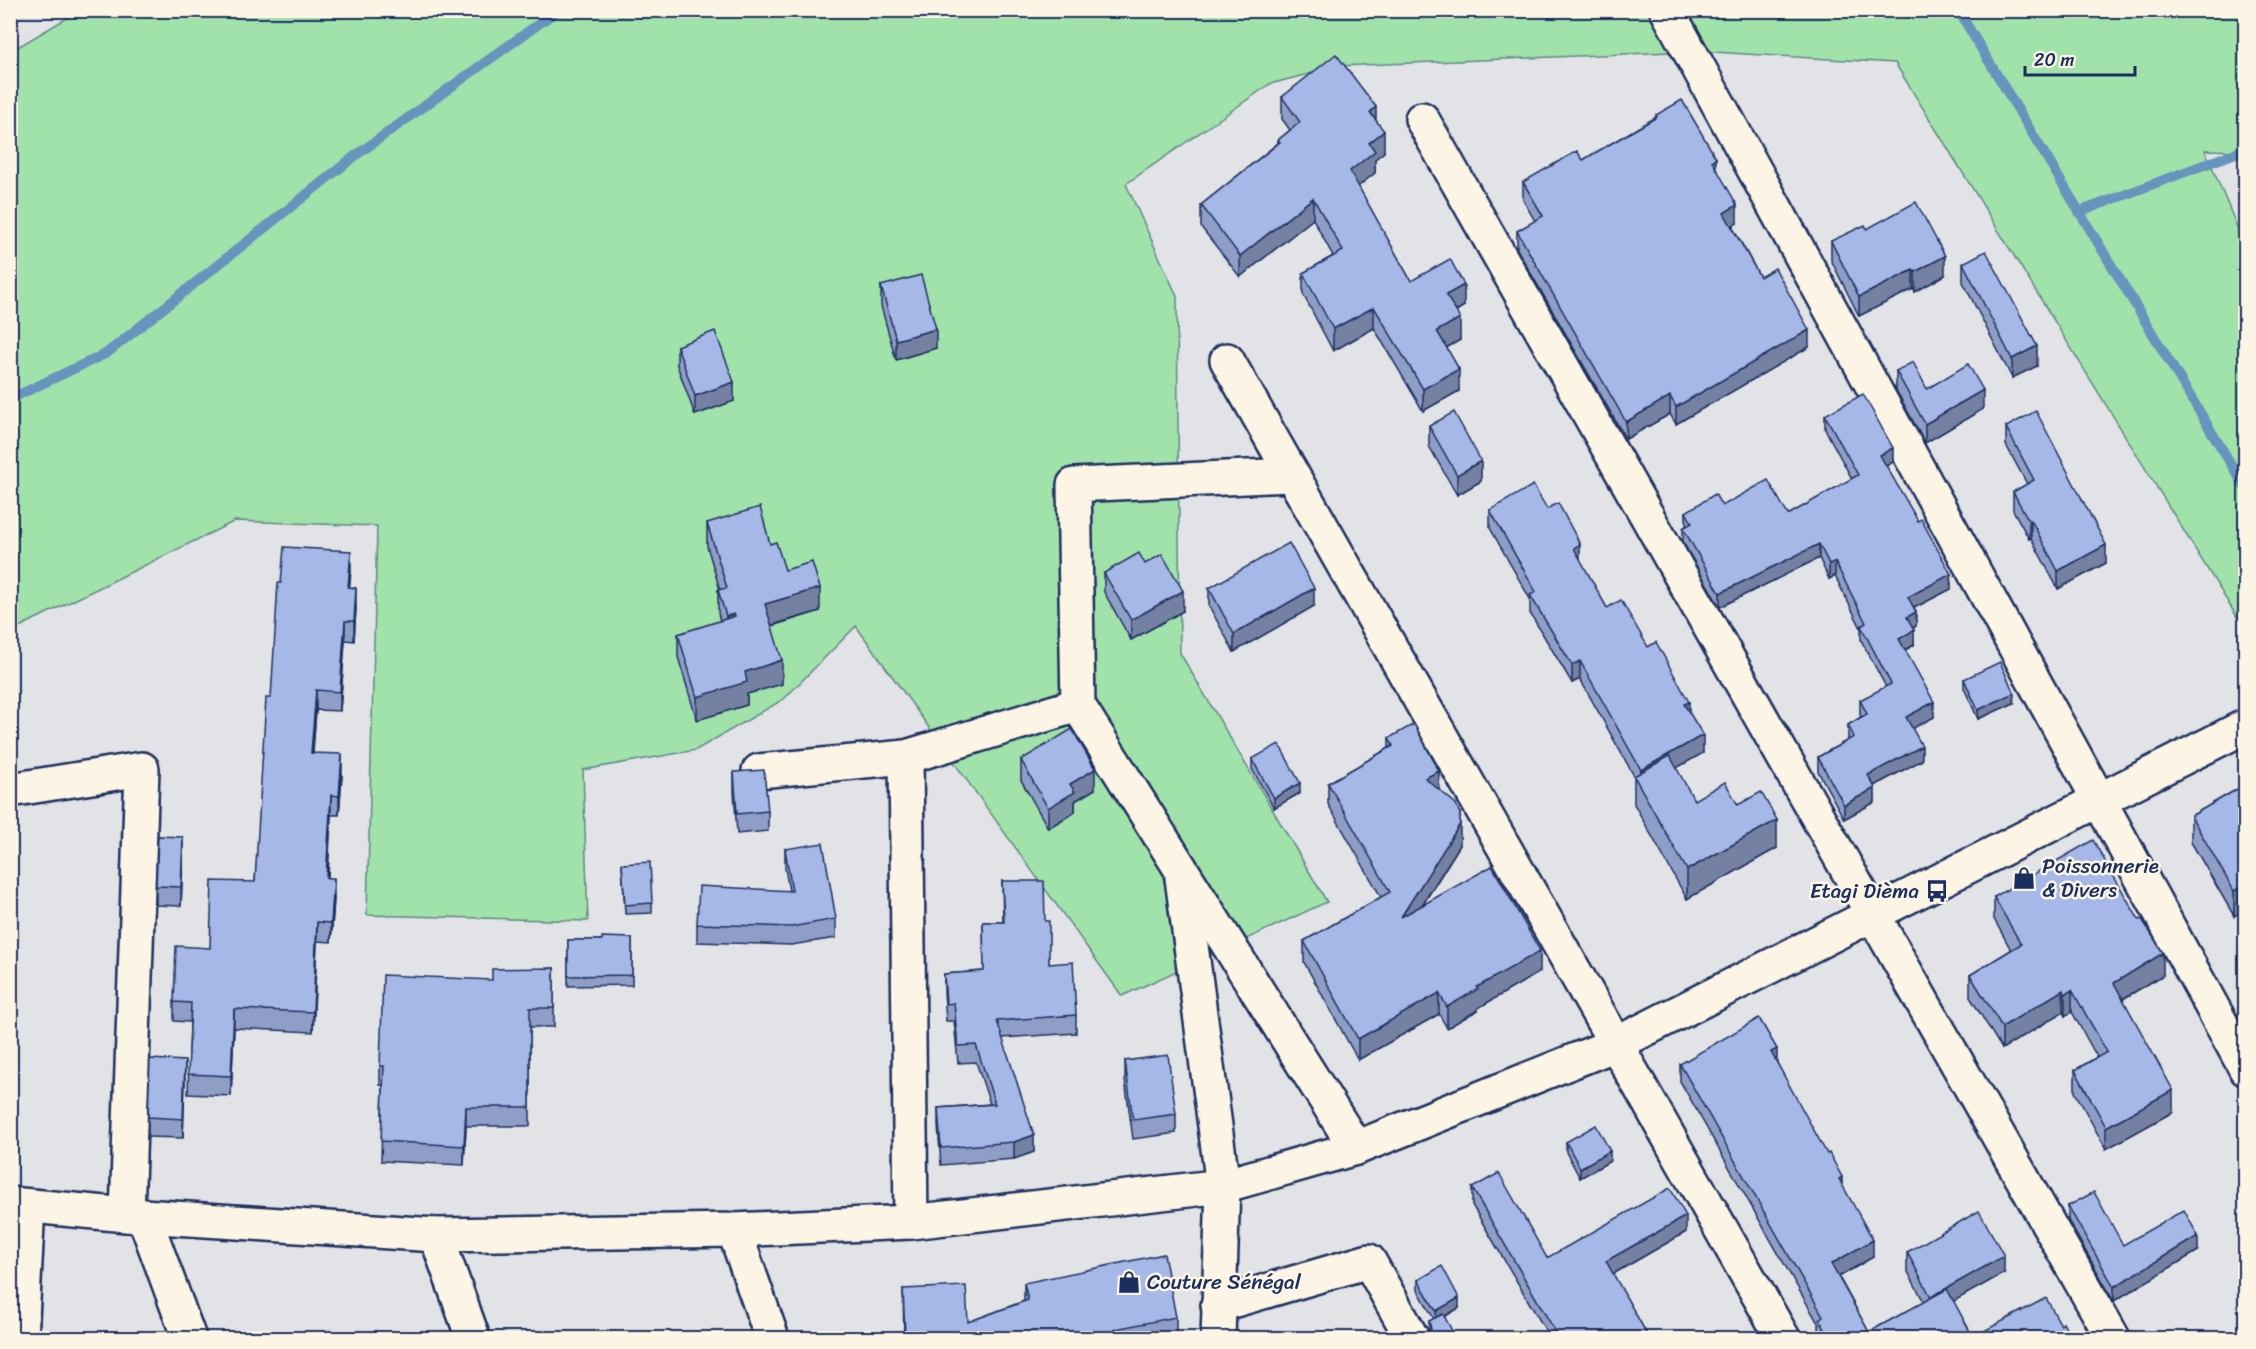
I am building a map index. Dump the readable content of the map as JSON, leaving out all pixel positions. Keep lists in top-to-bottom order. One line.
{"places":{"shop":["Poissonnerie & Divers","Couture Sénégal"],"bus stop":["Etagi Dièma"]},"scale_bar":"20 m"}
